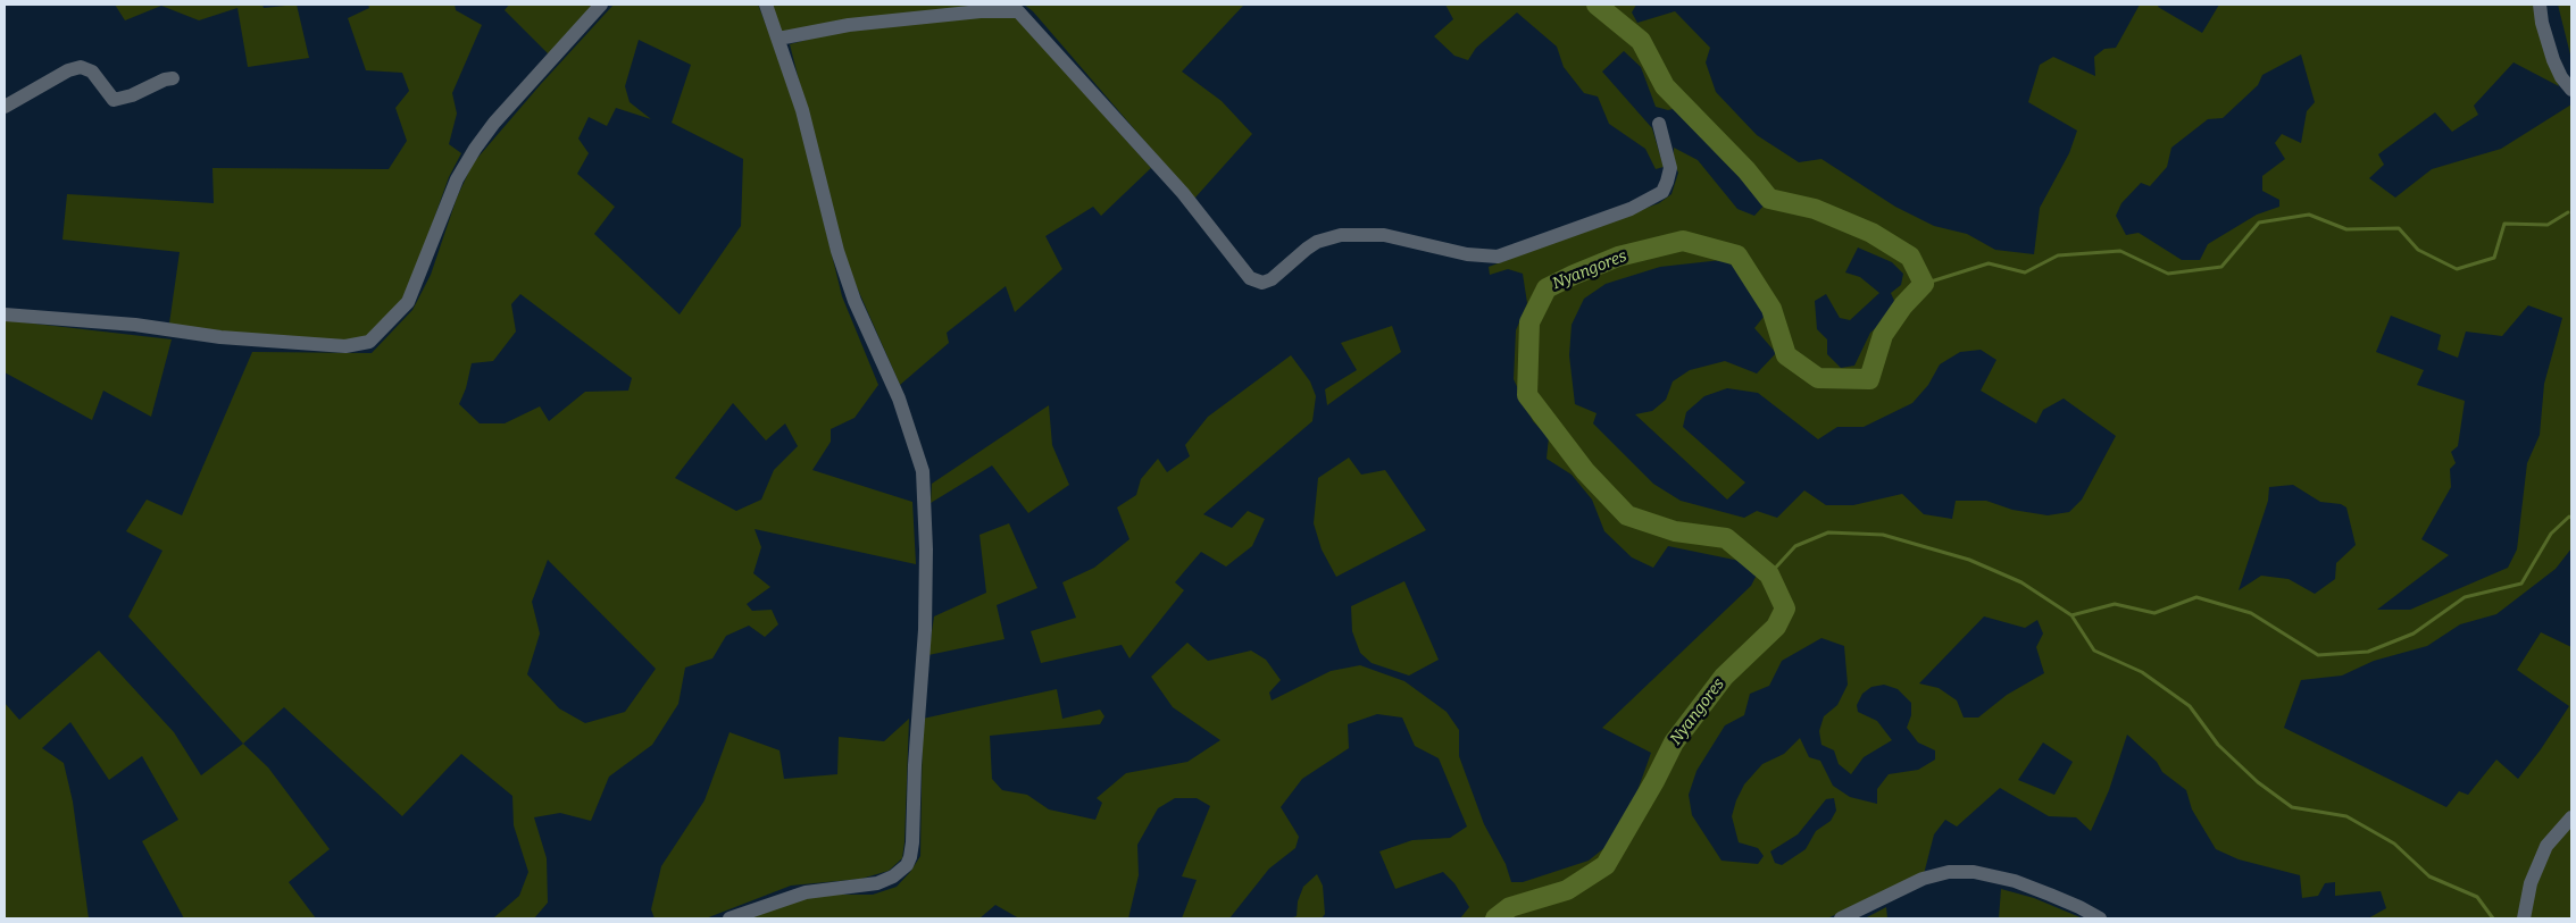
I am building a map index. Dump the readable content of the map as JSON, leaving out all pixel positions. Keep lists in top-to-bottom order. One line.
{"water":["Nyangores"]}
